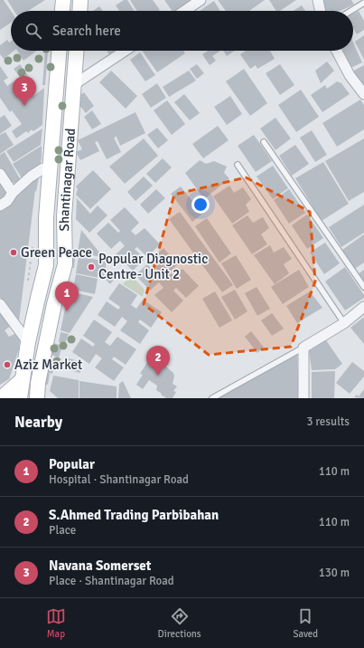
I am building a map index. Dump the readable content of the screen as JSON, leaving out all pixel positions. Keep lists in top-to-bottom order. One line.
{"streets":{"main road":["Shantinagar Road"]},"places":["Green Peace","Popular Diagnostic Centre- Unit 2","Aziz Market"],"page":{"search":"Search here","pins":["3","1","2"],"heading":["Nearby","3 results"],"list":[{"mark":"1","name":"Popular","note":"Hospital · Shantinagar Road","value":"110 m"},{"mark":"2","name":"S.Ahmed Trading Parbibahan","note":"Place","value":"110 m"},{"mark":"3","name":"Navana Somerset","note":"Place · Shantinagar Road","value":"130 m"}],"nav":["Map","Directions","Saved"]}}
